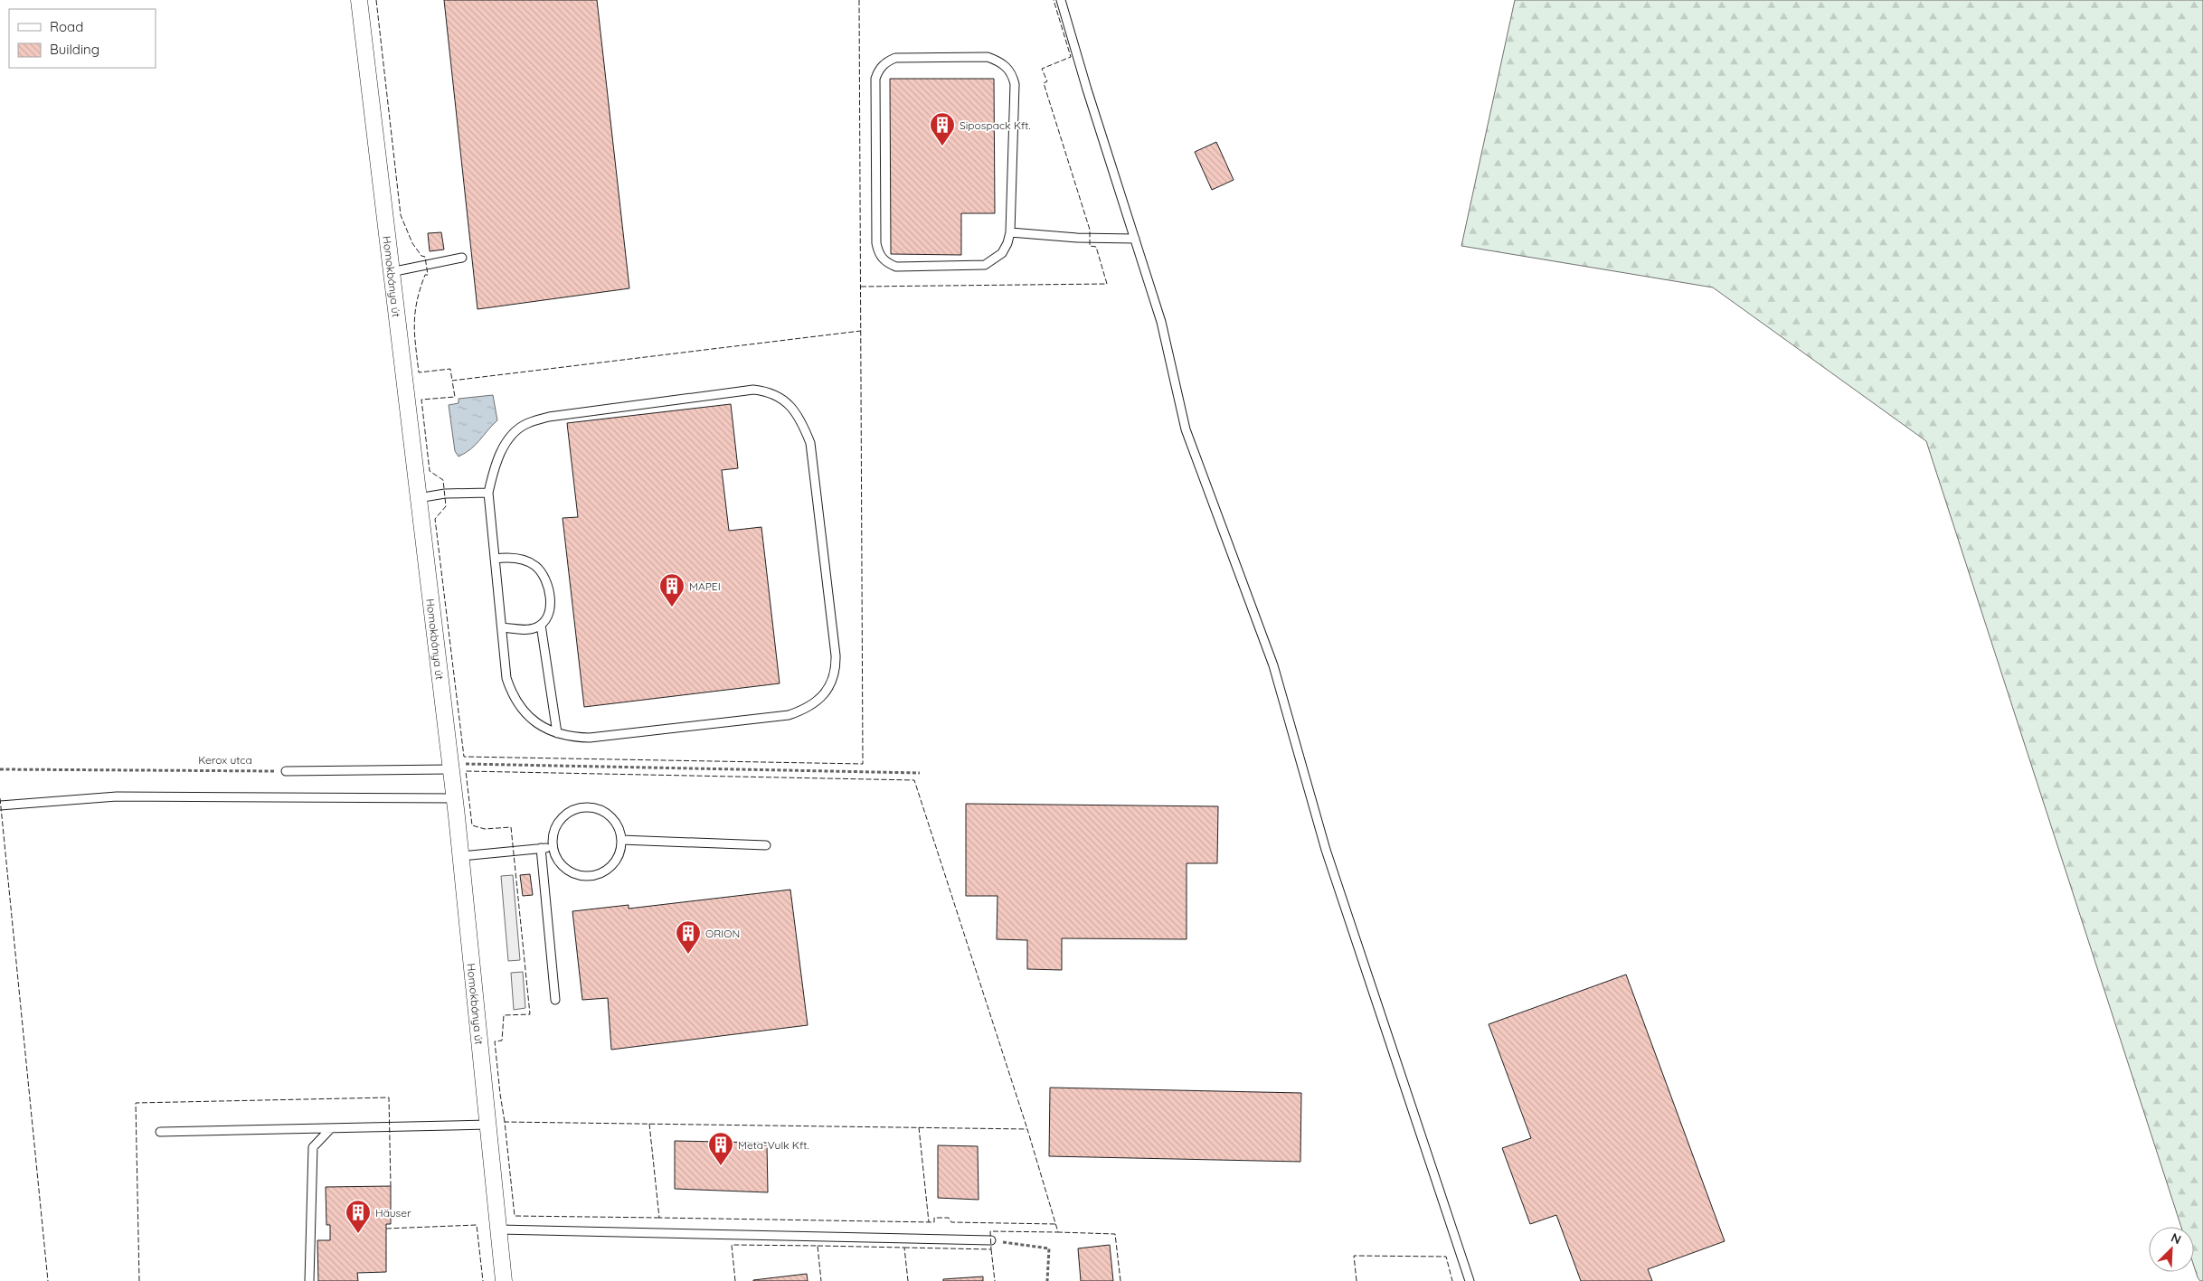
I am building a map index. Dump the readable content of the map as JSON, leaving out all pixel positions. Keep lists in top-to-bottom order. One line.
{"streets":{"street":["Homokbánya út"],"path":["Kerox utca"]},"places":{"building":["Sipospack Kft.","MAPEI","ORION","Meta-Vulk Kft.","Häuser"]},"legend":["Road","Building"],"north":"top right"}
